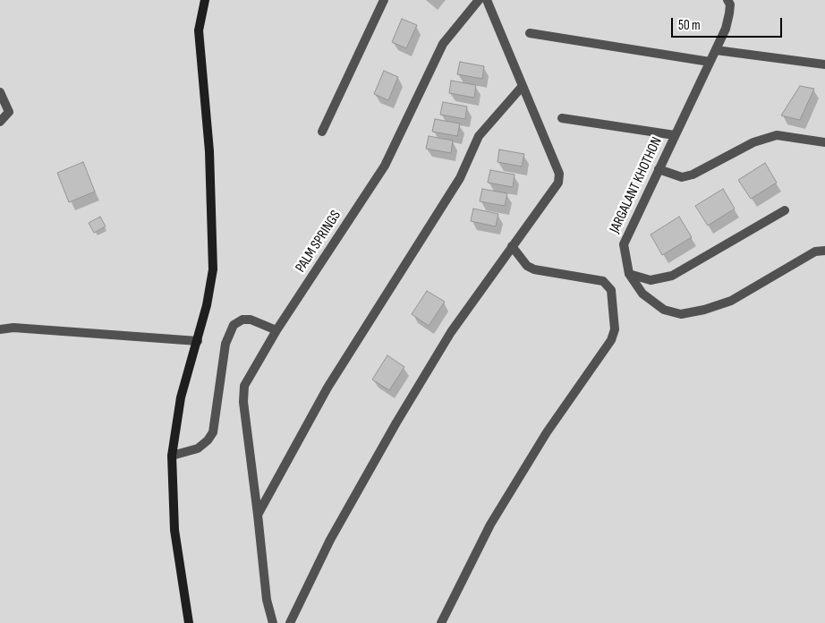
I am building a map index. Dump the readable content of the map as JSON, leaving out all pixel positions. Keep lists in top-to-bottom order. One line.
{"streets":{"street":["JARGALANT KHOTHON","PALM SPRINGS"]},"scale_bar":"50 m"}
